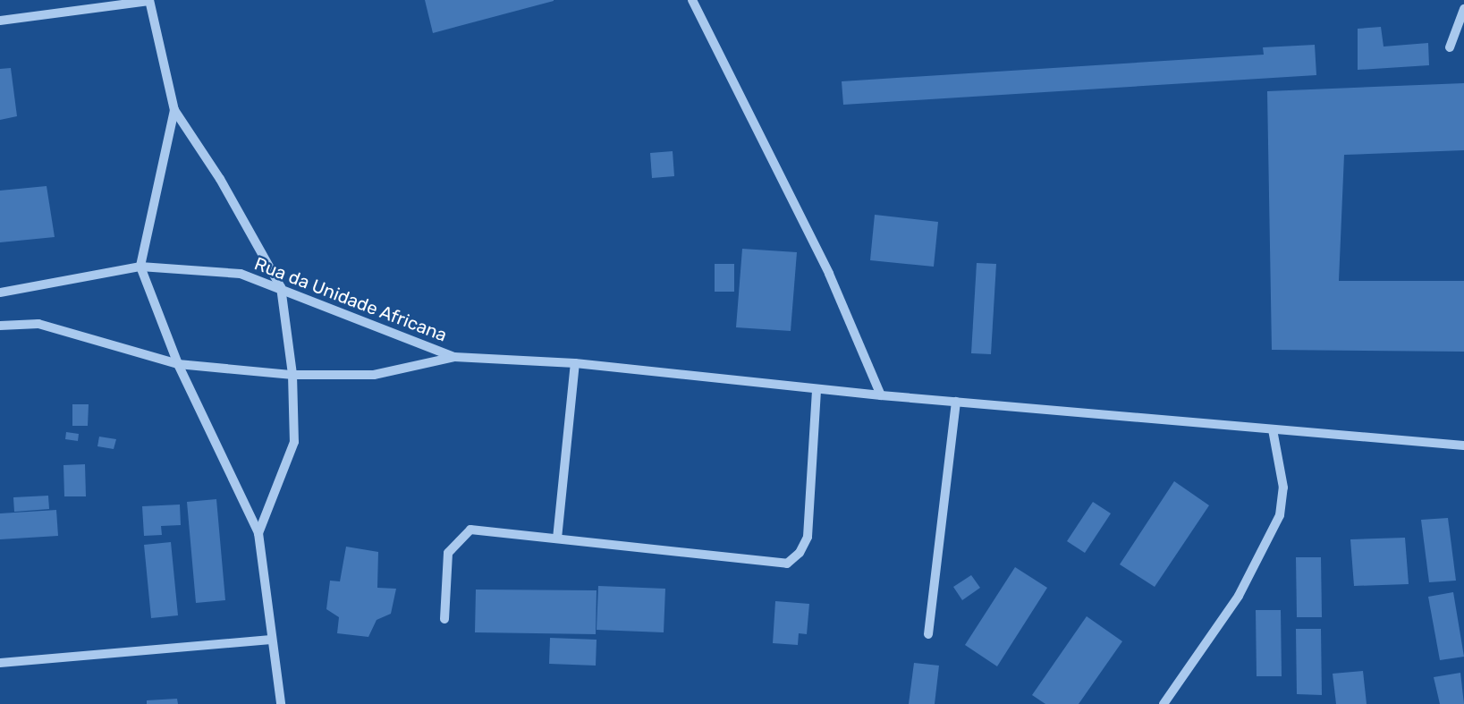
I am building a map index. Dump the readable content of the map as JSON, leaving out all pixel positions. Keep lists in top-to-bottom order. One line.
{"streets":{"street":["Rua da Unidade Africana"]}}
